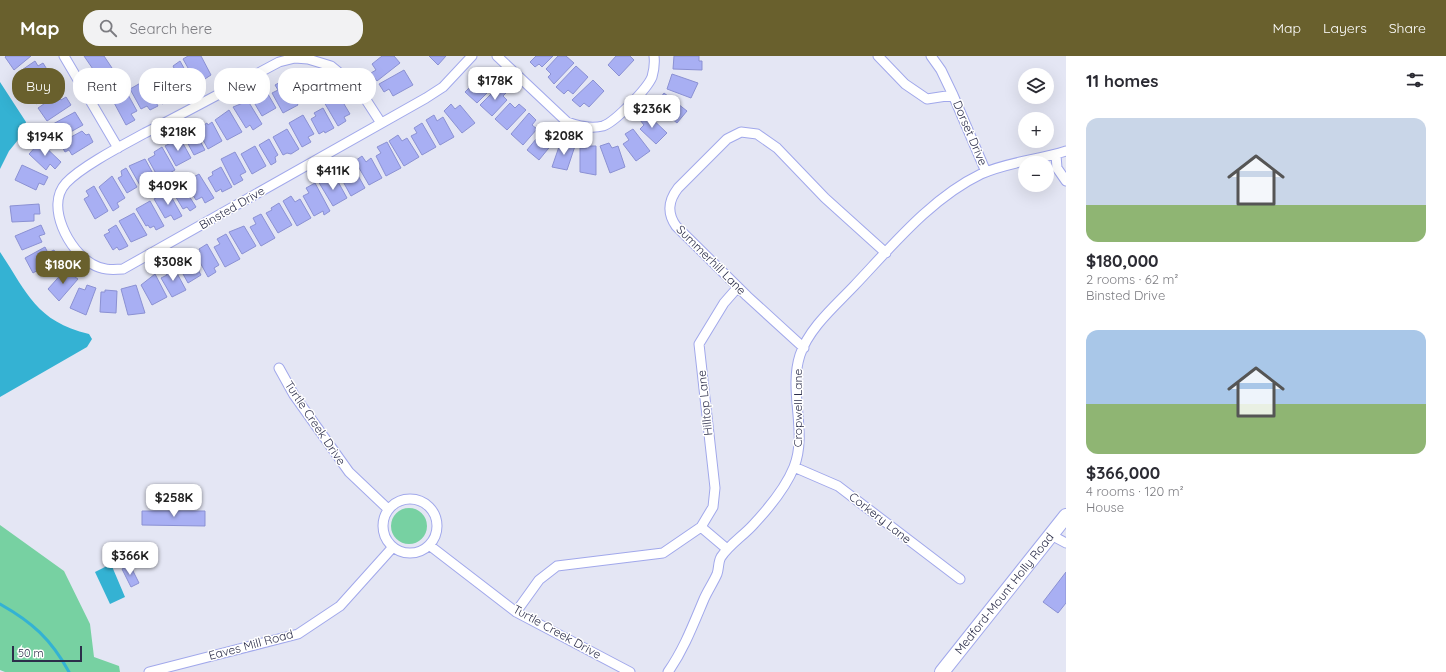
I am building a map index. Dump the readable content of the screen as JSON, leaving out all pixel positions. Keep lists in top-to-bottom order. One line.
{"streets":{"main road":["Medford-Mount Holly Road"],"street":["Dorset Drive","Binsted Drive","Summerhill Lane","Hilltop Lane","Cropwell Lane","Turtle Creek Drive","Corkery Lane","Eaves Mill Road"]},"crossings":[["Dorset Drive","Cropwell Lane"],["Summerhill Lane","Hilltop Lane"],["Summerhill Lane","Cropwell Lane"],["Hilltop Lane","Turtle Creek Drive"],["Cropwell Lane","Corkery Lane"],["Turtle Creek Drive","Eaves Mill Road"]],"scale_bar":"50 m","page":{"header":"Map","search":"Search here","nav":["Map","Layers","Share"],"heading":"11 homes","price":["$178K","$236K","$218K","$208K","$194K","$411K","$409K","$308K","$180K","$258K","$366K"],"map_buttons":["+","−"],"chip":["Buy","Rent","Filters","New","Apartment"],"list":[{"name":"$180,000","note":"2 rooms · 62 m² · Binsted Drive"},{"name":"$366,000","note":"4 rooms · 120 m² · House"}],"scale":"50 m"}}
